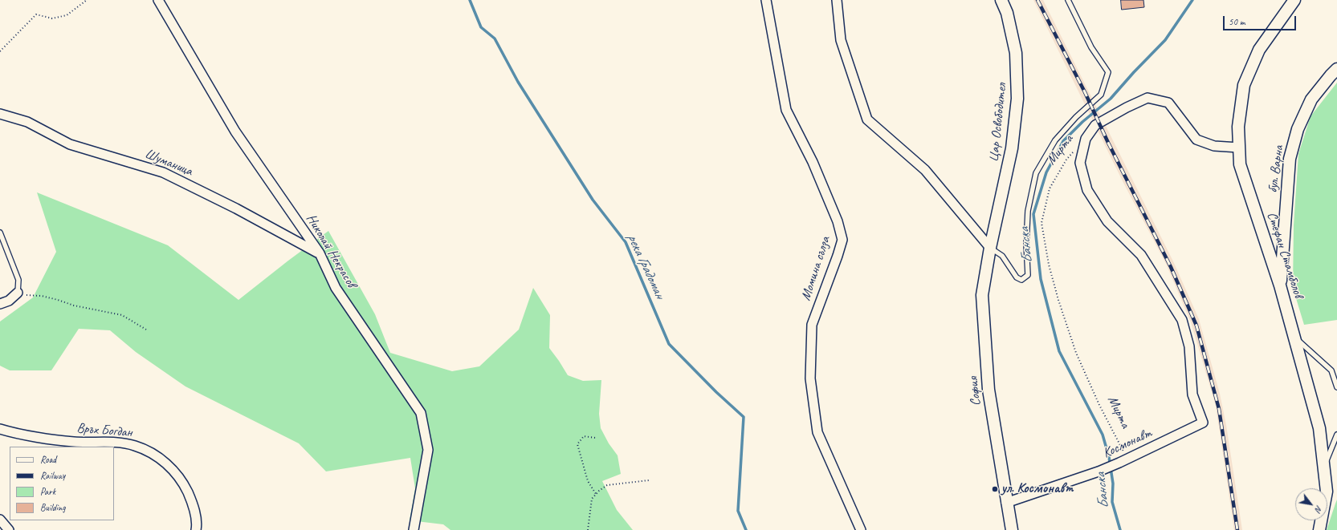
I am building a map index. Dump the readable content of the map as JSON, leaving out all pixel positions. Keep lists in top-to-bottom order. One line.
{"streets":{"street":["Цар Освободител","Мирта","Шуманица","бул. Варна","Николай Некрасов","Стефан Стамболов","Момина сълза","София","Връх Богдан","Космонавт"]},"crossings":[["Цар Освободител","София"],["Мирта","Стефан Стамболов"],["Мирта","Космонавт"],["Шуманица","Николай Некрасов"],["бул. Варна","Стефан Стамболов"],["София","Космонавт"]],"water":["Банска","река Градоман"],"places":["ул. Космонавт"],"legend":["Road","Railway","Park","Building"],"scale_bar":"50 m","north":"bottom right"}
